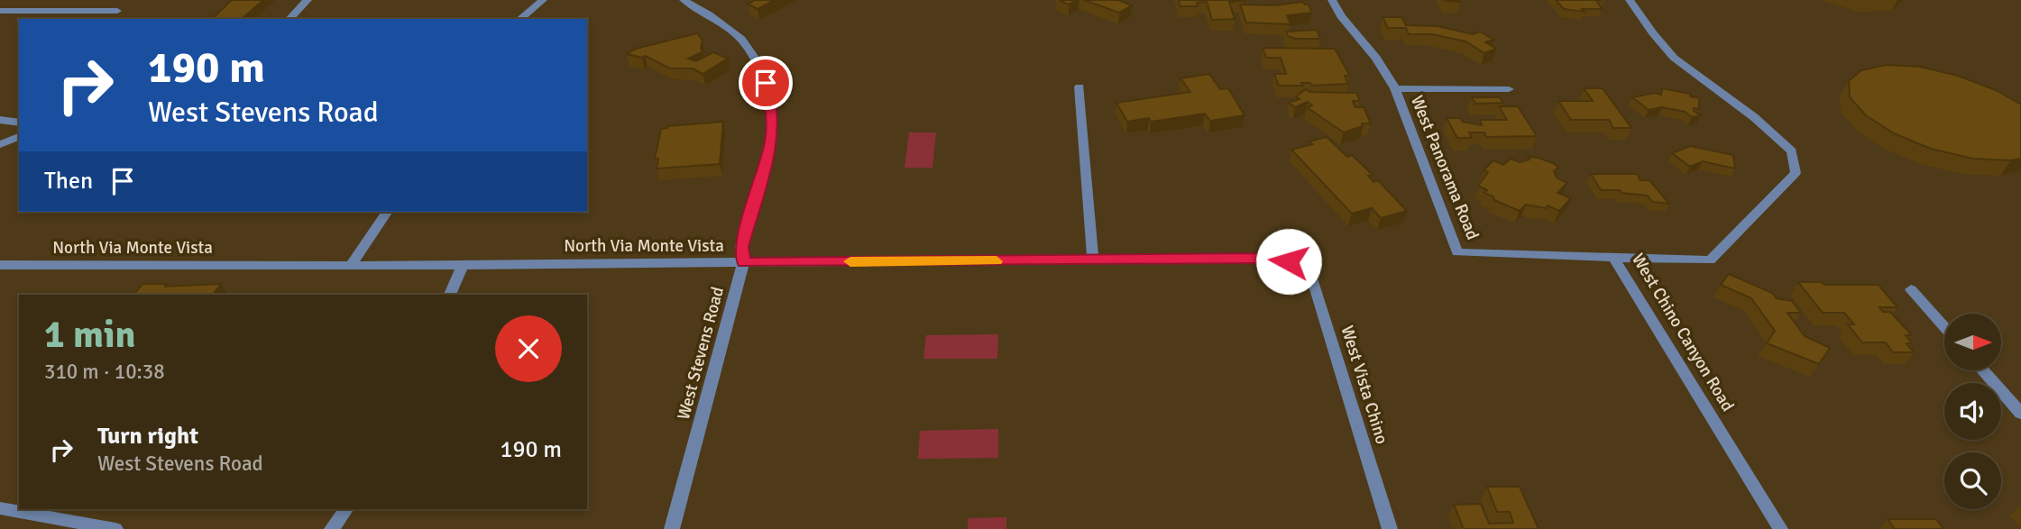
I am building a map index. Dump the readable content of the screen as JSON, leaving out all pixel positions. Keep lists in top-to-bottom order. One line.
{"streets":{"street":["West Panorama Road","North Via Monte Vista","West Chino Canyon Road","West Stevens Road","West Vista Chino"]},"crossings":[["West Panorama Road","West Chino Canyon Road"],["North Via Monte Vista","West Stevens Road"],["North Via Monte Vista","West Vista Chino"]],"north":"right","page":{"turn":["190 m","West Stevens Road"],"then":"Then","heading":["1 min","310 m · 10:38"],"list":[{"name":"Turn right","note":"West Stevens Road","value":"190 m"}]}}
